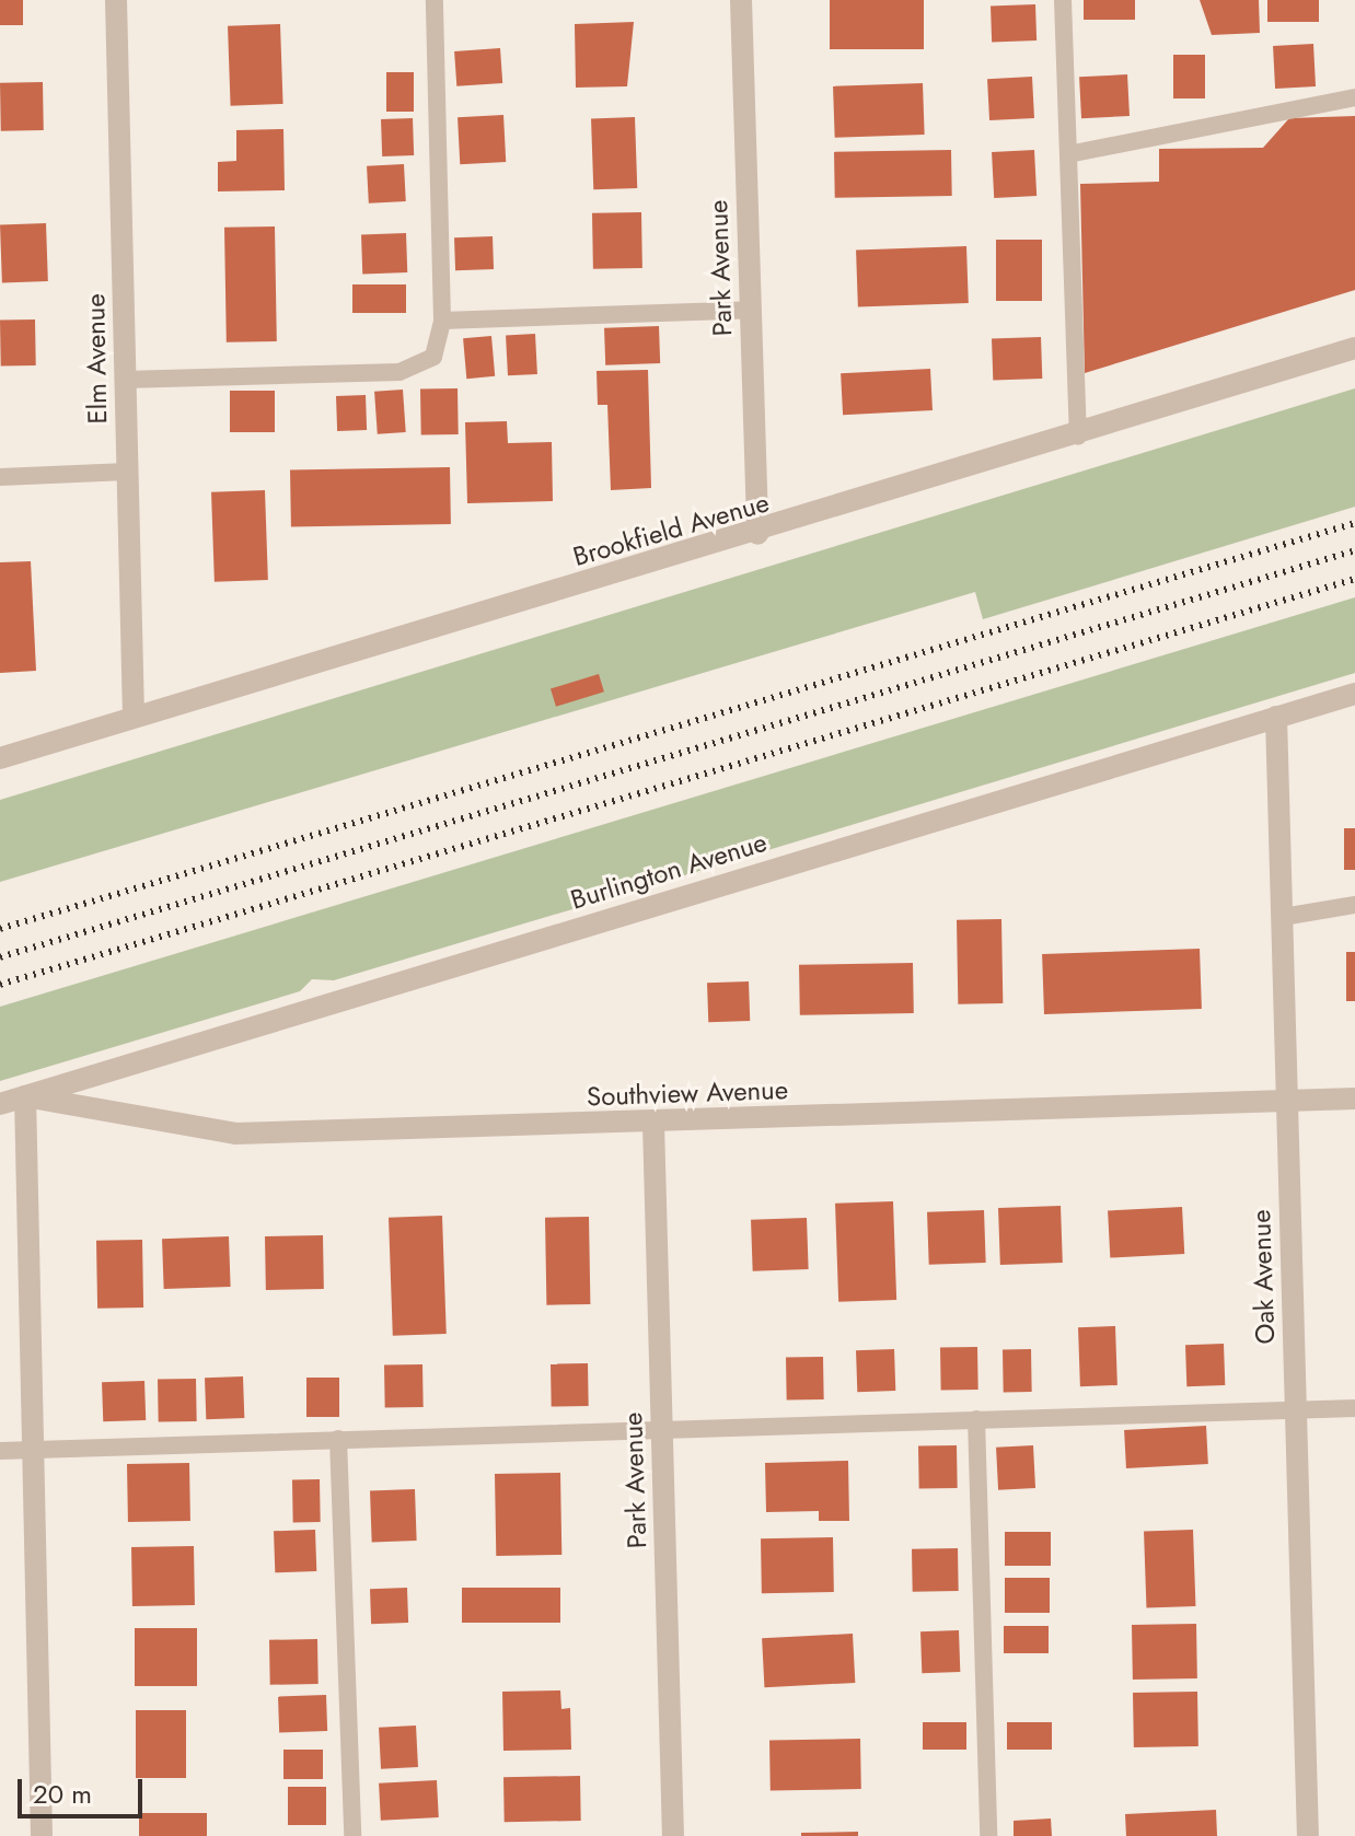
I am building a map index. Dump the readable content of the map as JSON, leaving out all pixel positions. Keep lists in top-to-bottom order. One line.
{"streets":{"street":["Park Avenue","Elm Avenue","Brookfield Avenue","Burlington Avenue","Southview Avenue","Oak Avenue"]},"crossings":[["Park Avenue","Brookfield Avenue"],["Park Avenue","Southview Avenue"],["Elm Avenue","Brookfield Avenue"],["Burlington Avenue","Southview Avenue"],["Burlington Avenue","Oak Avenue"],["Southview Avenue","Oak Avenue"]],"scale_bar":"20 m"}
